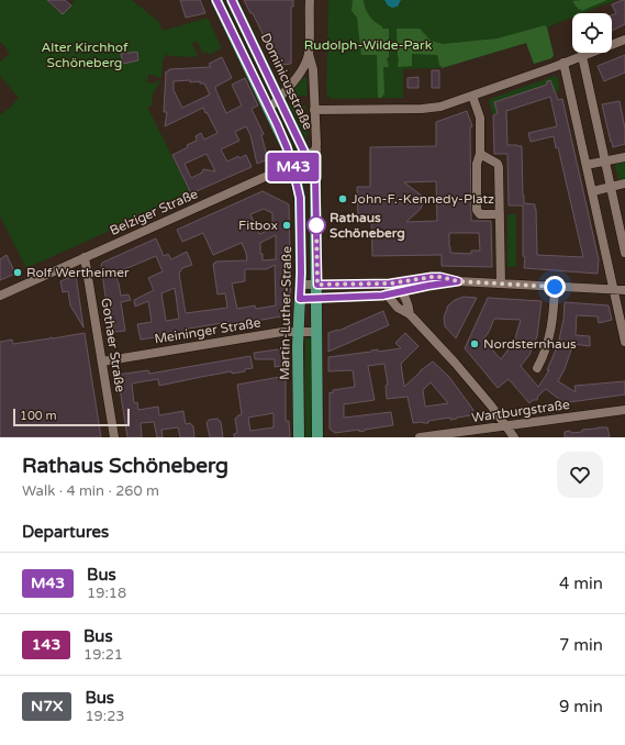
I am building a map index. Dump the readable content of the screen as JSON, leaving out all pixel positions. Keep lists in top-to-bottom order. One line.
{"streets":{"main road":["Dominicusstraße","Martin-Luther-Straße"],"street":["Belziger Straße","Meininger Straße","Gothaer Straße","Wartburgstraße"]},"crossings":[["Dominicusstraße","Belziger Straße"],["Dominicusstraße","Martin-Luther-Straße"],["Belziger Straße","Martin-Luther-Straße"],["Belziger Straße","Gothaer Straße"],["Martin-Luther-Straße","Meininger Straße"],["Meininger Straße","Gothaer Straße"]],"parks":["Rudolph-Wilde-Park","Alter Kirchhof Schöneberg"],"places":["John-F.-Kennedy-Platz","Fitbox","Rathaus Schöneberg","Rolf Wertheimer","Nordsternhaus"],"lines":["bus line M43"],"scale_bar":"100 m","page":{"on_map":"M43","scale":"100 m","heading":[["Rathaus Schöneberg","Walk · 4 min · 260 m"],"Departures"],"list":[{"mark":"M43","name":"Bus","note":"19:18","value":"4 min"},{"mark":"143","name":"Bus","note":"19:21","value":"7 min"},{"mark":"N7X","name":"Bus","note":"19:23","value":"9 min"}]}}
